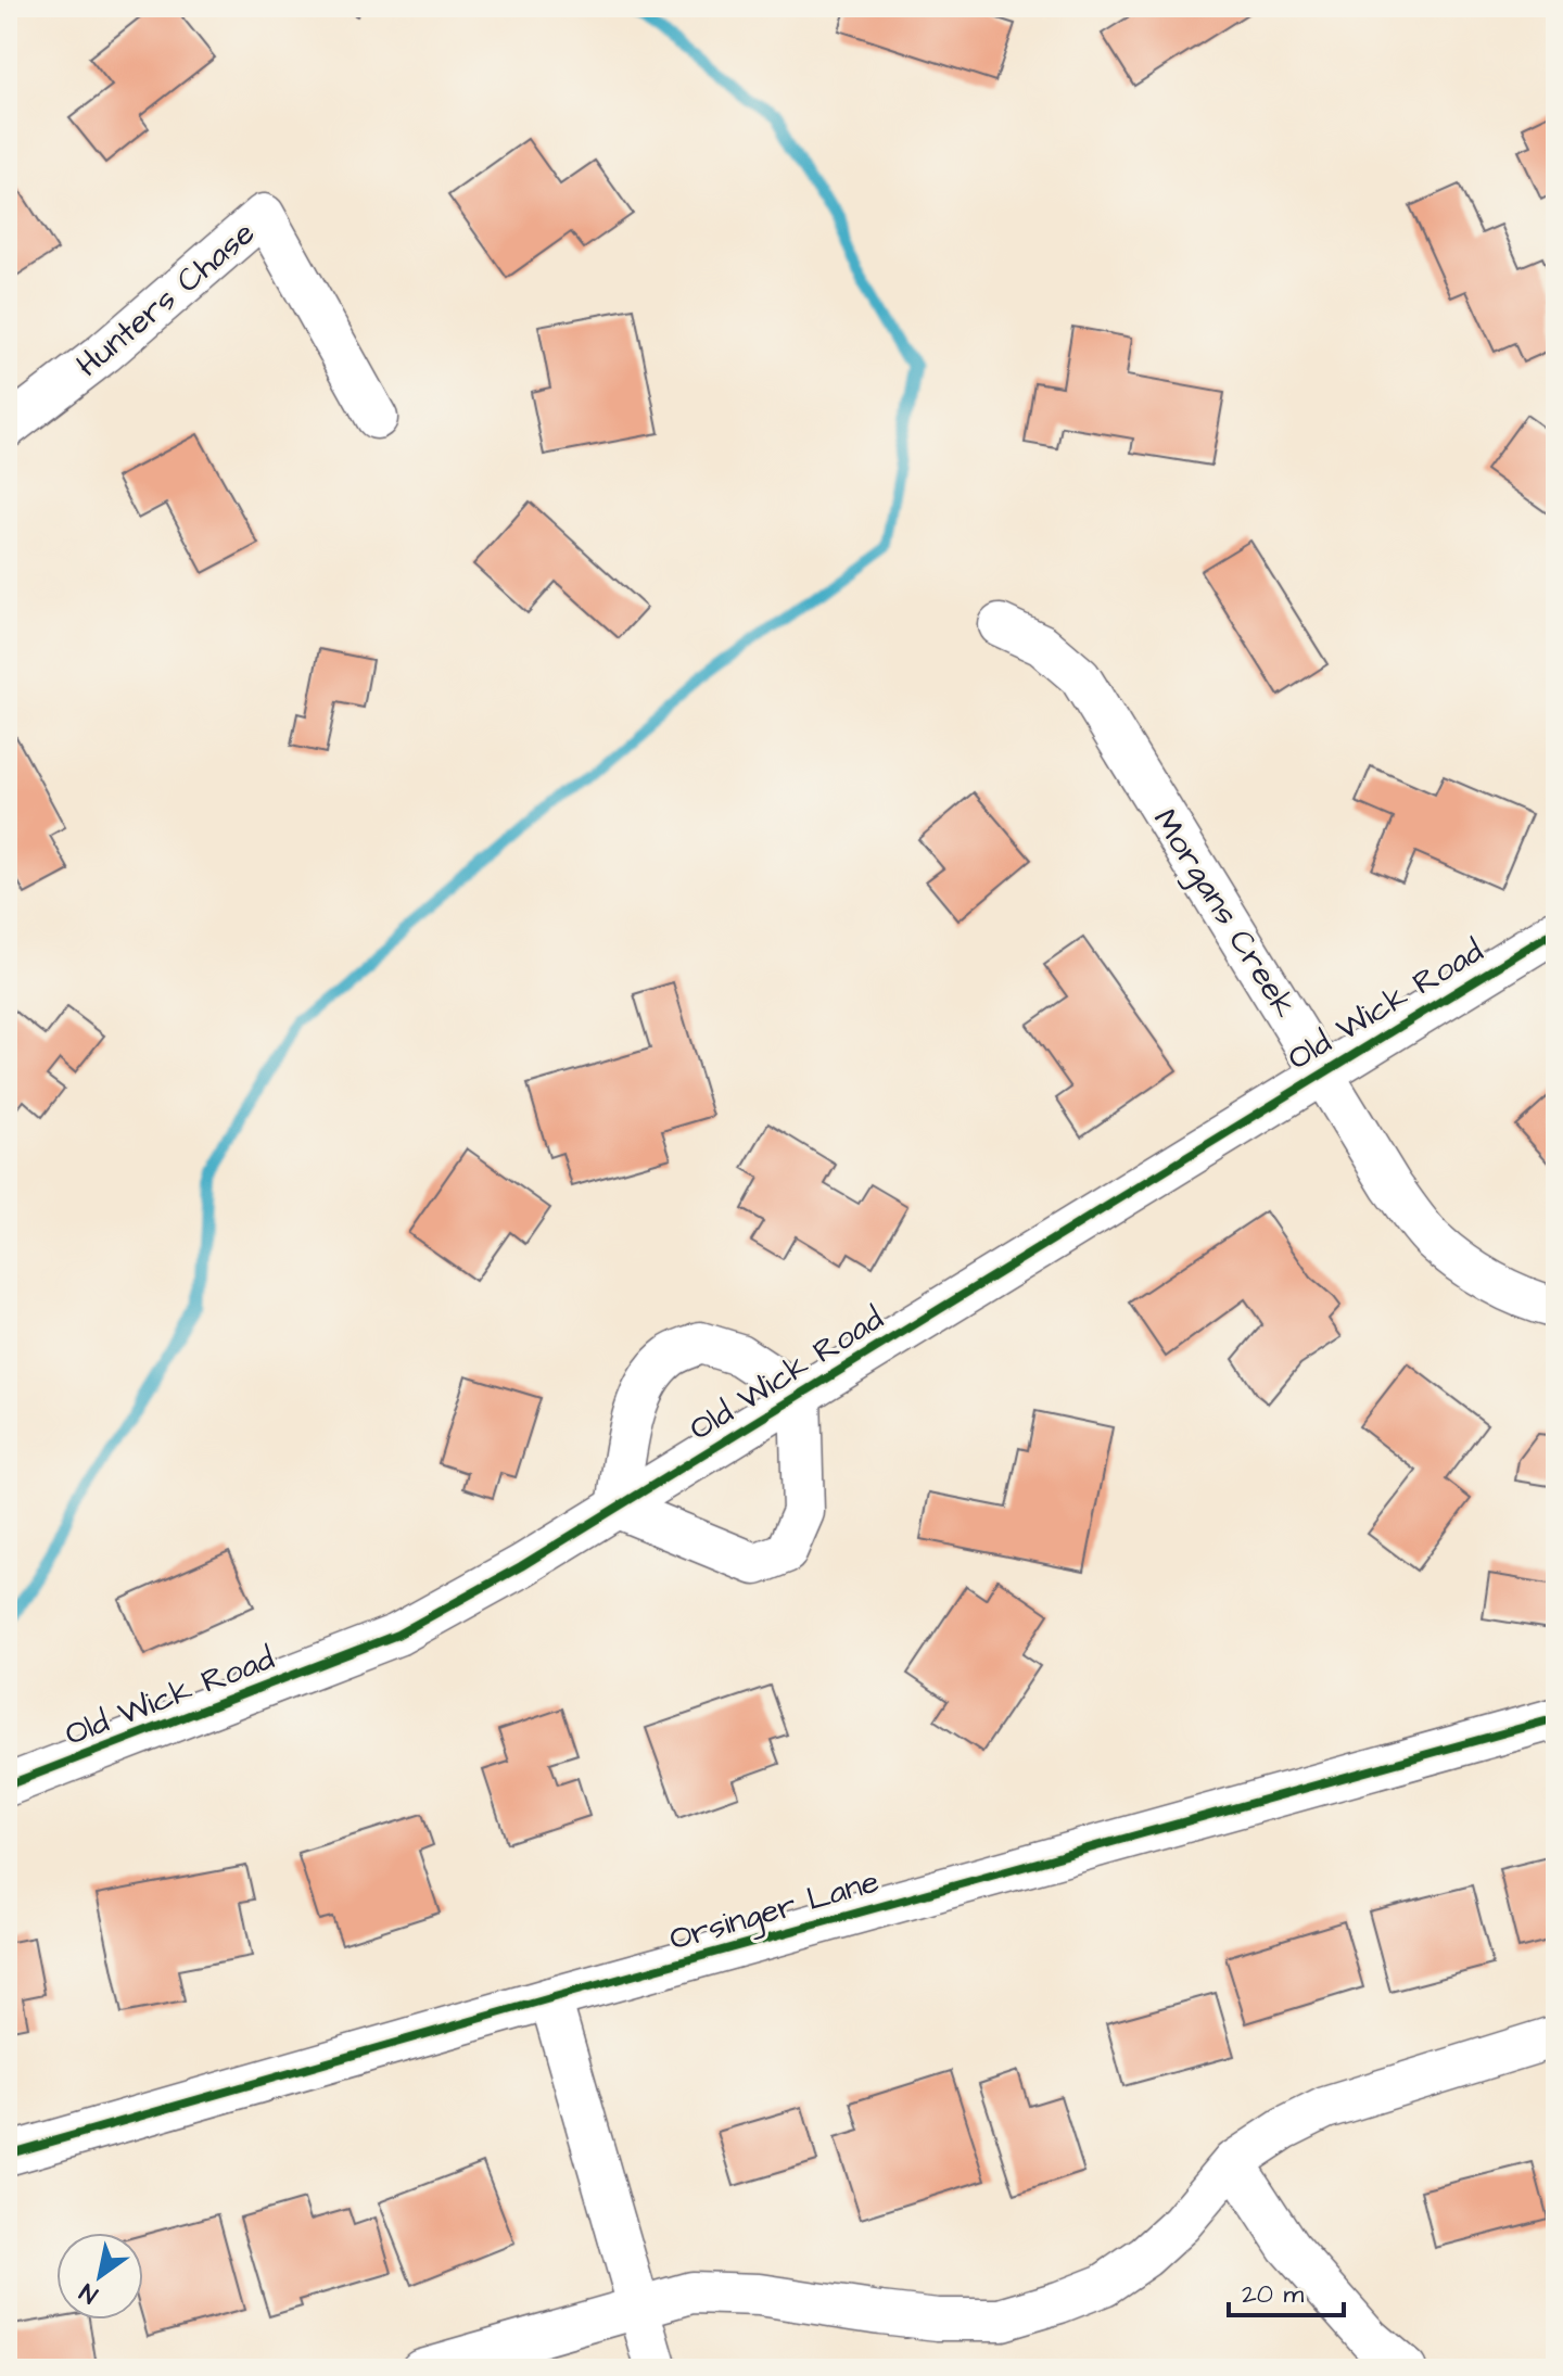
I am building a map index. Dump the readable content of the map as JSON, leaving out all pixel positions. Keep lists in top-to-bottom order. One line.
{"streets":{"street":["Hunters Chase","Morgans Creek","Old Wick Road","Orsinger Lane"]},"crossings":[["Morgans Creek","Old Wick Road"]],"scale_bar":"20 m","north":"bottom left"}
